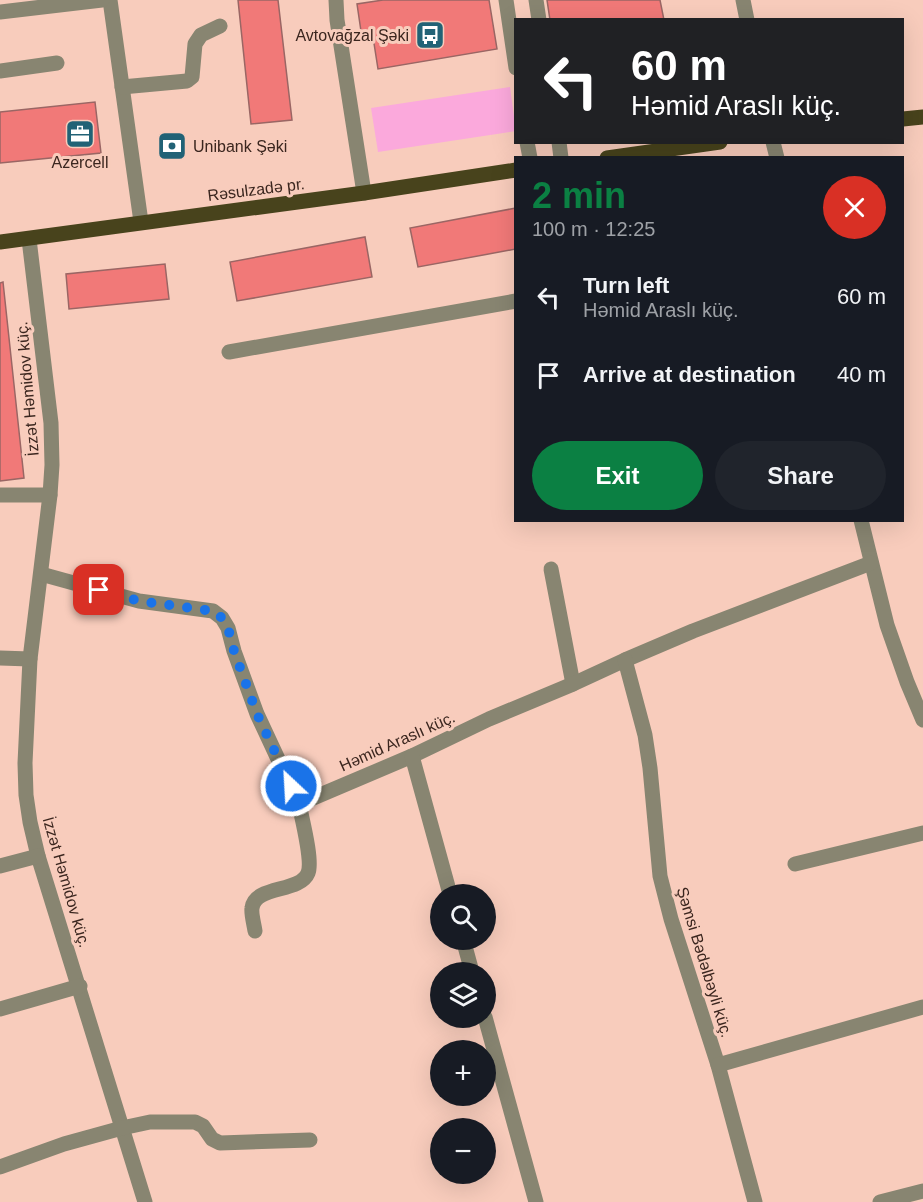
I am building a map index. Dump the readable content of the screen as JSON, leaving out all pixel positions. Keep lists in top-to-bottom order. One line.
{"streets":{"main road":["Rəsulzadə pr."],"street":["İzzət Həmidov küç.","Həmid Araslı küç.","Şəmsi Bədəlbəyli küç."]},"crossings":[["Rəsulzadə pr.","İzzət Həmidov küç."],["Həmid Araslı küç.","Şəmsi Bədəlbəyli küç."]],"places":{"bus stop":["Avtovağzal Şəki"],"office":["Azercell"],"bank":["Unibank Şəki"]},"page":{"turn":["60 m","Həmid Araslı küç."],"heading":["2 min","100 m · 12:25"],"list":[{"name":"Turn left","note":"Həmid Araslı küç.","value":"60 m"},{"name":"Arrive at destination","value":"40 m"}],"buttons":["Exit","Share"],"map_buttons":["+","−"]}}
